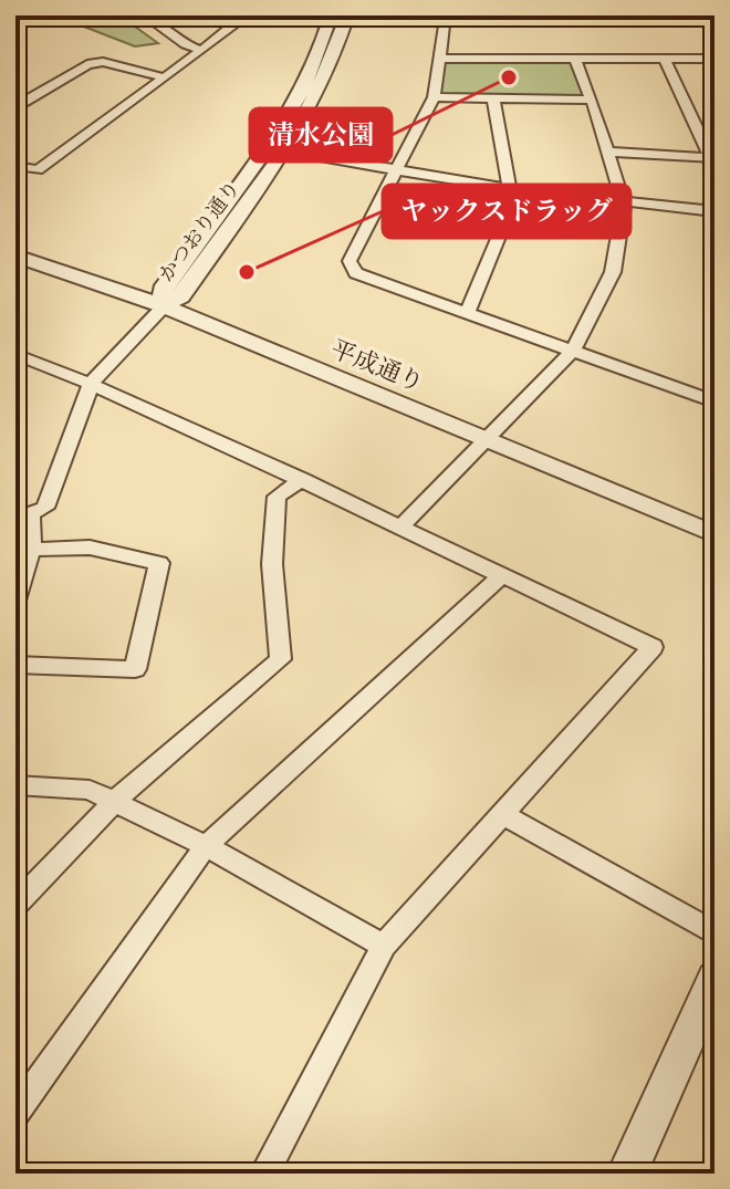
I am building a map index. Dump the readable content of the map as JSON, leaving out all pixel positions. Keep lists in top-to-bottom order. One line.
{"streets":{"street":["かつおり通り","平成通り"]},"crossings":[["かつおり通り","平成通り"]],"places":["清水公園","ヤックスドラッグ"]}
